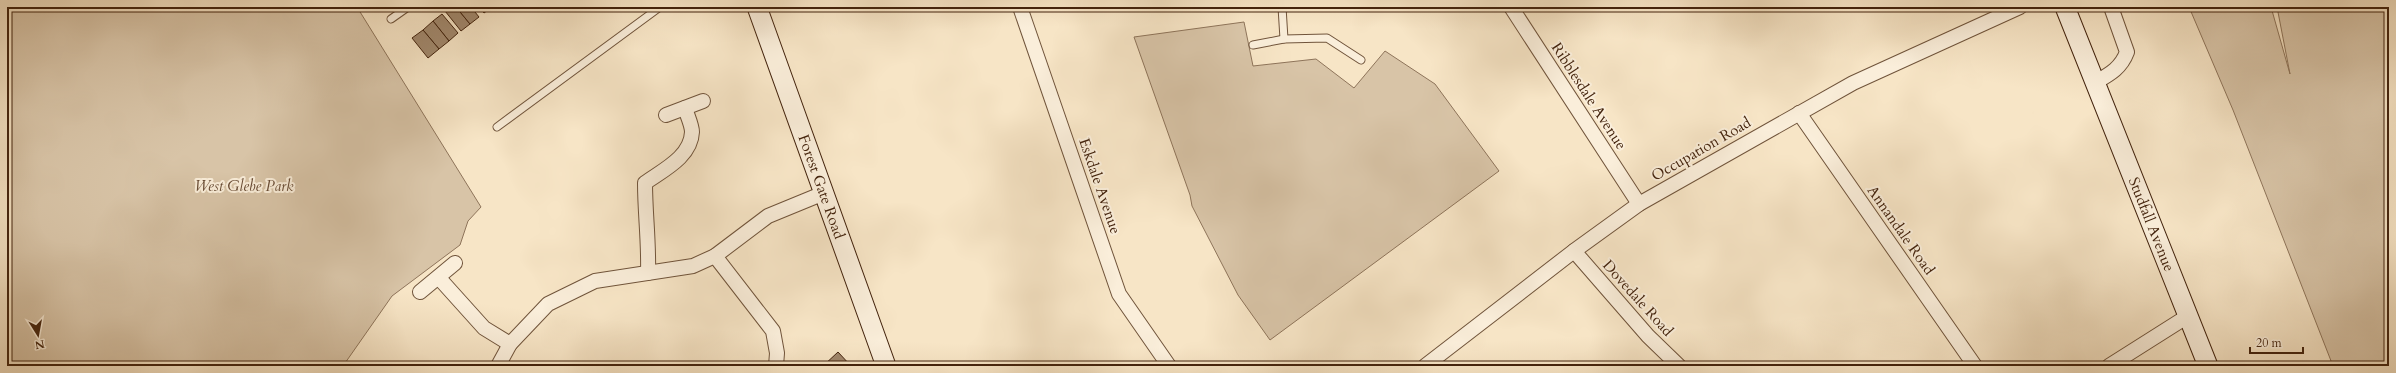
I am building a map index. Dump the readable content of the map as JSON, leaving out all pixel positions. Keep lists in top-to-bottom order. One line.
{"streets":{"street":["Ribblesdale Avenue","Occupation Road","Eskdale Avenue","Forest Gate Road","Studfall Avenue","Annandale Road","Dovedale Road"]},"crossings":[["Ribblesdale Avenue","Occupation Road"],["Occupation Road","Annandale Road"],["Occupation Road","Dovedale Road"]],"parks":["West Glebe Park"],"scale_bar":"20 m","north":"bottom"}
